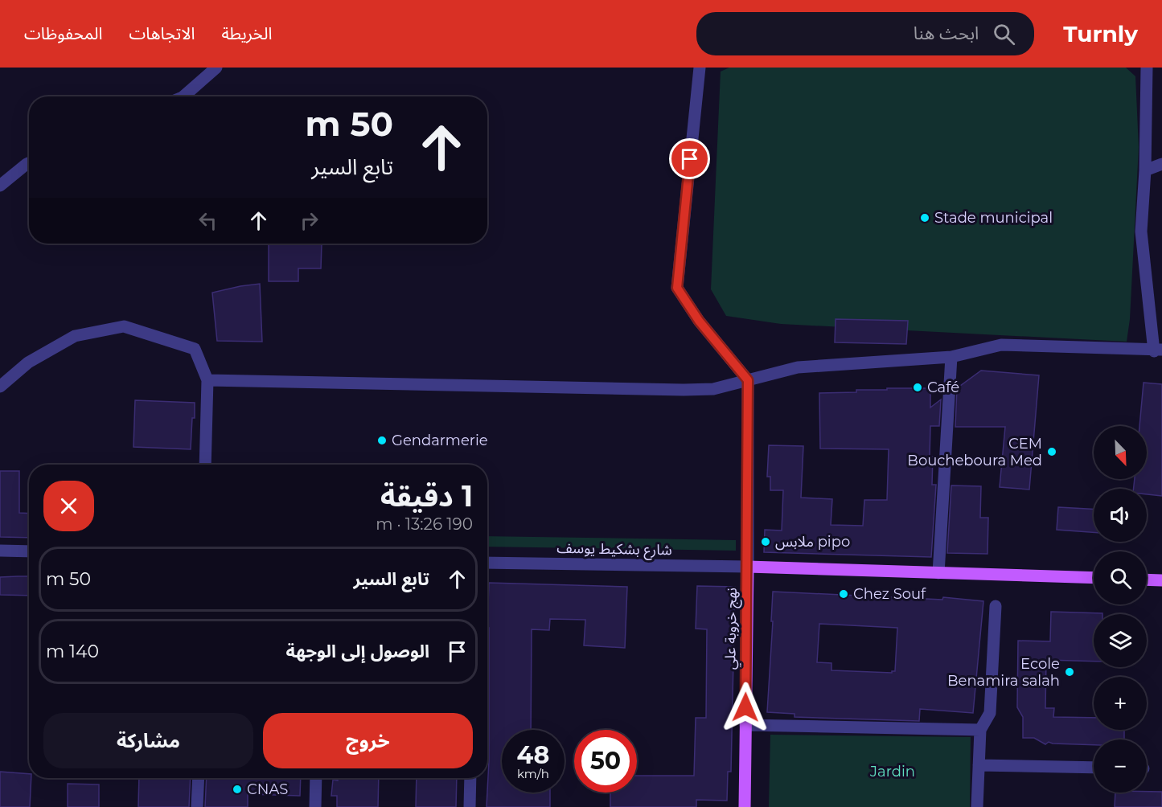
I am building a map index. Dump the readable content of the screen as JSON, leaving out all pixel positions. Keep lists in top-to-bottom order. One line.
{"streets":{"main road":["نهج خروبة علي"],"street":["شارع بشكيط يوسف"]},"crossings":[["شارع بشكيط يوسف","نهج خروبة علي"]],"parks":["Jardin"],"places":["Stade municipal","Café","Gendarmerie","CEM Boucheboura Med","ملابس pipo","Chez Souf","Ecole Benamira salah","CNAS"],"north":"bottom right","page":{"header":"Turnly","search":"ابحث هنا","nav":["الخريطة","الاتجاهات","المحفوظات"],"turn":["50 m","تابع السير"],"map_buttons":["+","−"],"heading":["1 دقيقة","190 m · 13:26"],"list":[{"name":"تابع السير","value":"50 m"},{"name":"الوصول إلى الوجهة","value":"140 m"}],"buttons":["خروج","مشاركة"],"speed":"48 km/h","limit":"50"}}
